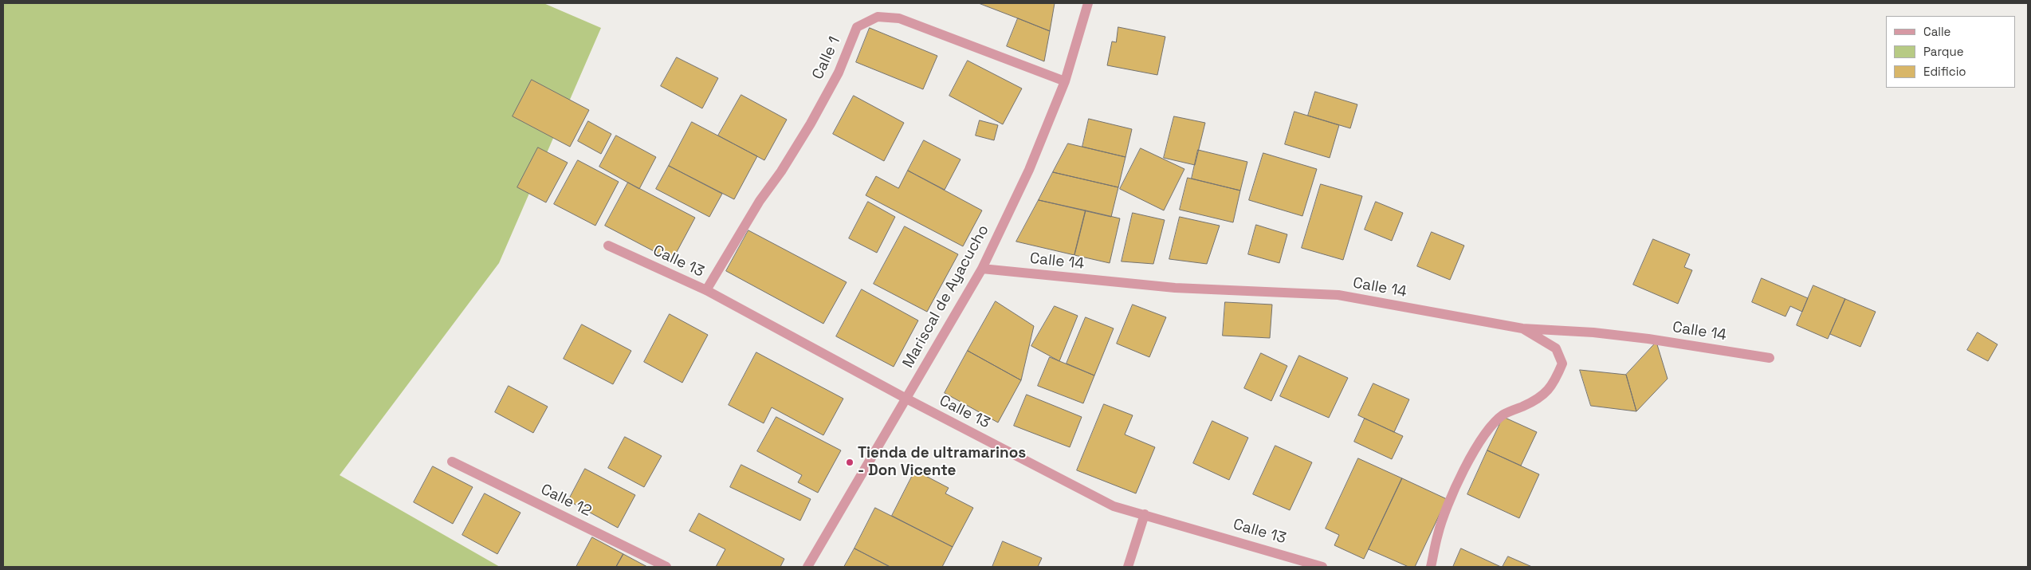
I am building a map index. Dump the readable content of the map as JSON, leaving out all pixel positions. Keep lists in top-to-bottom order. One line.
{"streets":{"street":["Calle 1","Calle 13","Calle 14","Mariscal de Ayacucho","Calle 12"]},"crossings":[["Calle 1","Calle 13"],["Calle 1","Mariscal de Ayacucho"],["Calle 13","Mariscal de Ayacucho"],["Calle 14","Mariscal de Ayacucho"]],"places":["Tienda de ultramarinos - Don Vicente"],"legend":["Calle","Parque","Edificio"]}
